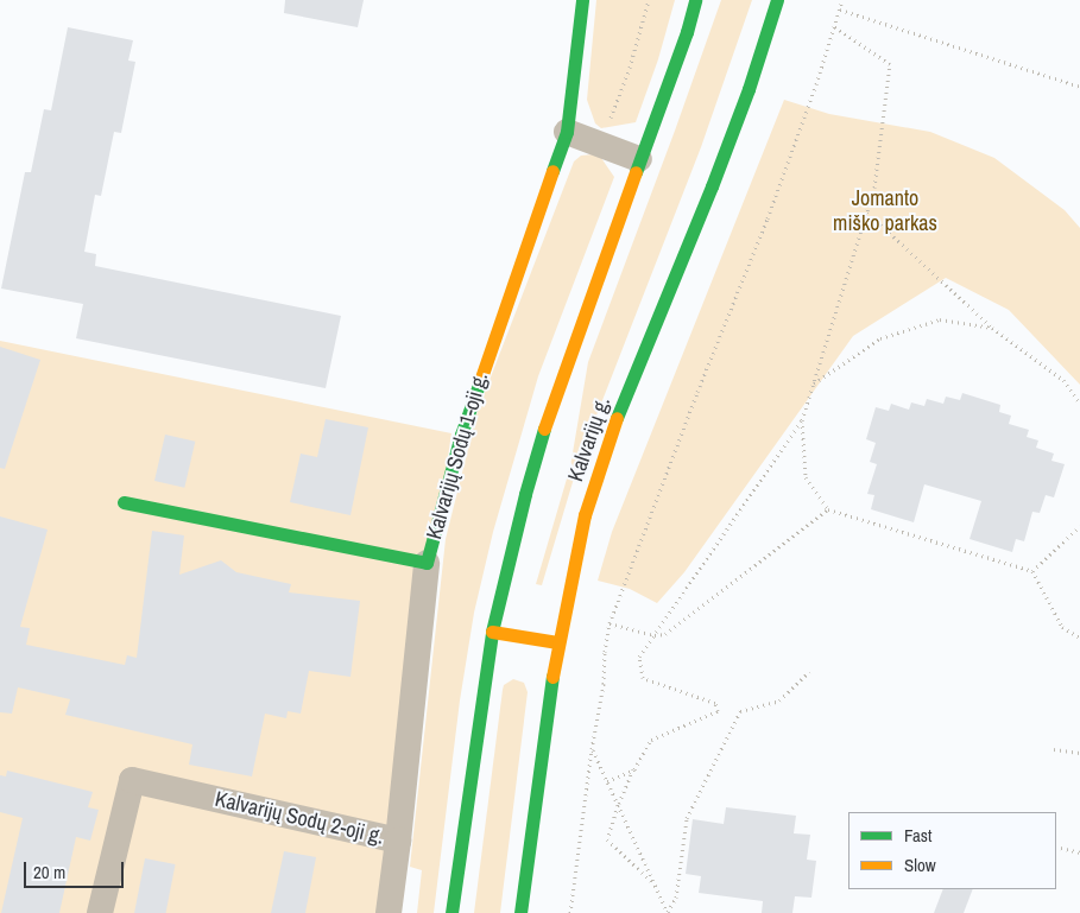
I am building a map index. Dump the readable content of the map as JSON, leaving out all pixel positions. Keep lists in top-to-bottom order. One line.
{"streets":{"main road":["Kalvarijų g.","Kalvarijų Sodų 1-oji g."],"street":["Kalvarijų Sodų 2-oji g."]},"crossings":[["Kalvarijų Sodų 1-oji g.","Kalvarijų Sodų 2-oji g."]],"parks":["Jomanto miško parkas"],"legend":["Fast","Slow"],"scale_bar":"20 m"}
